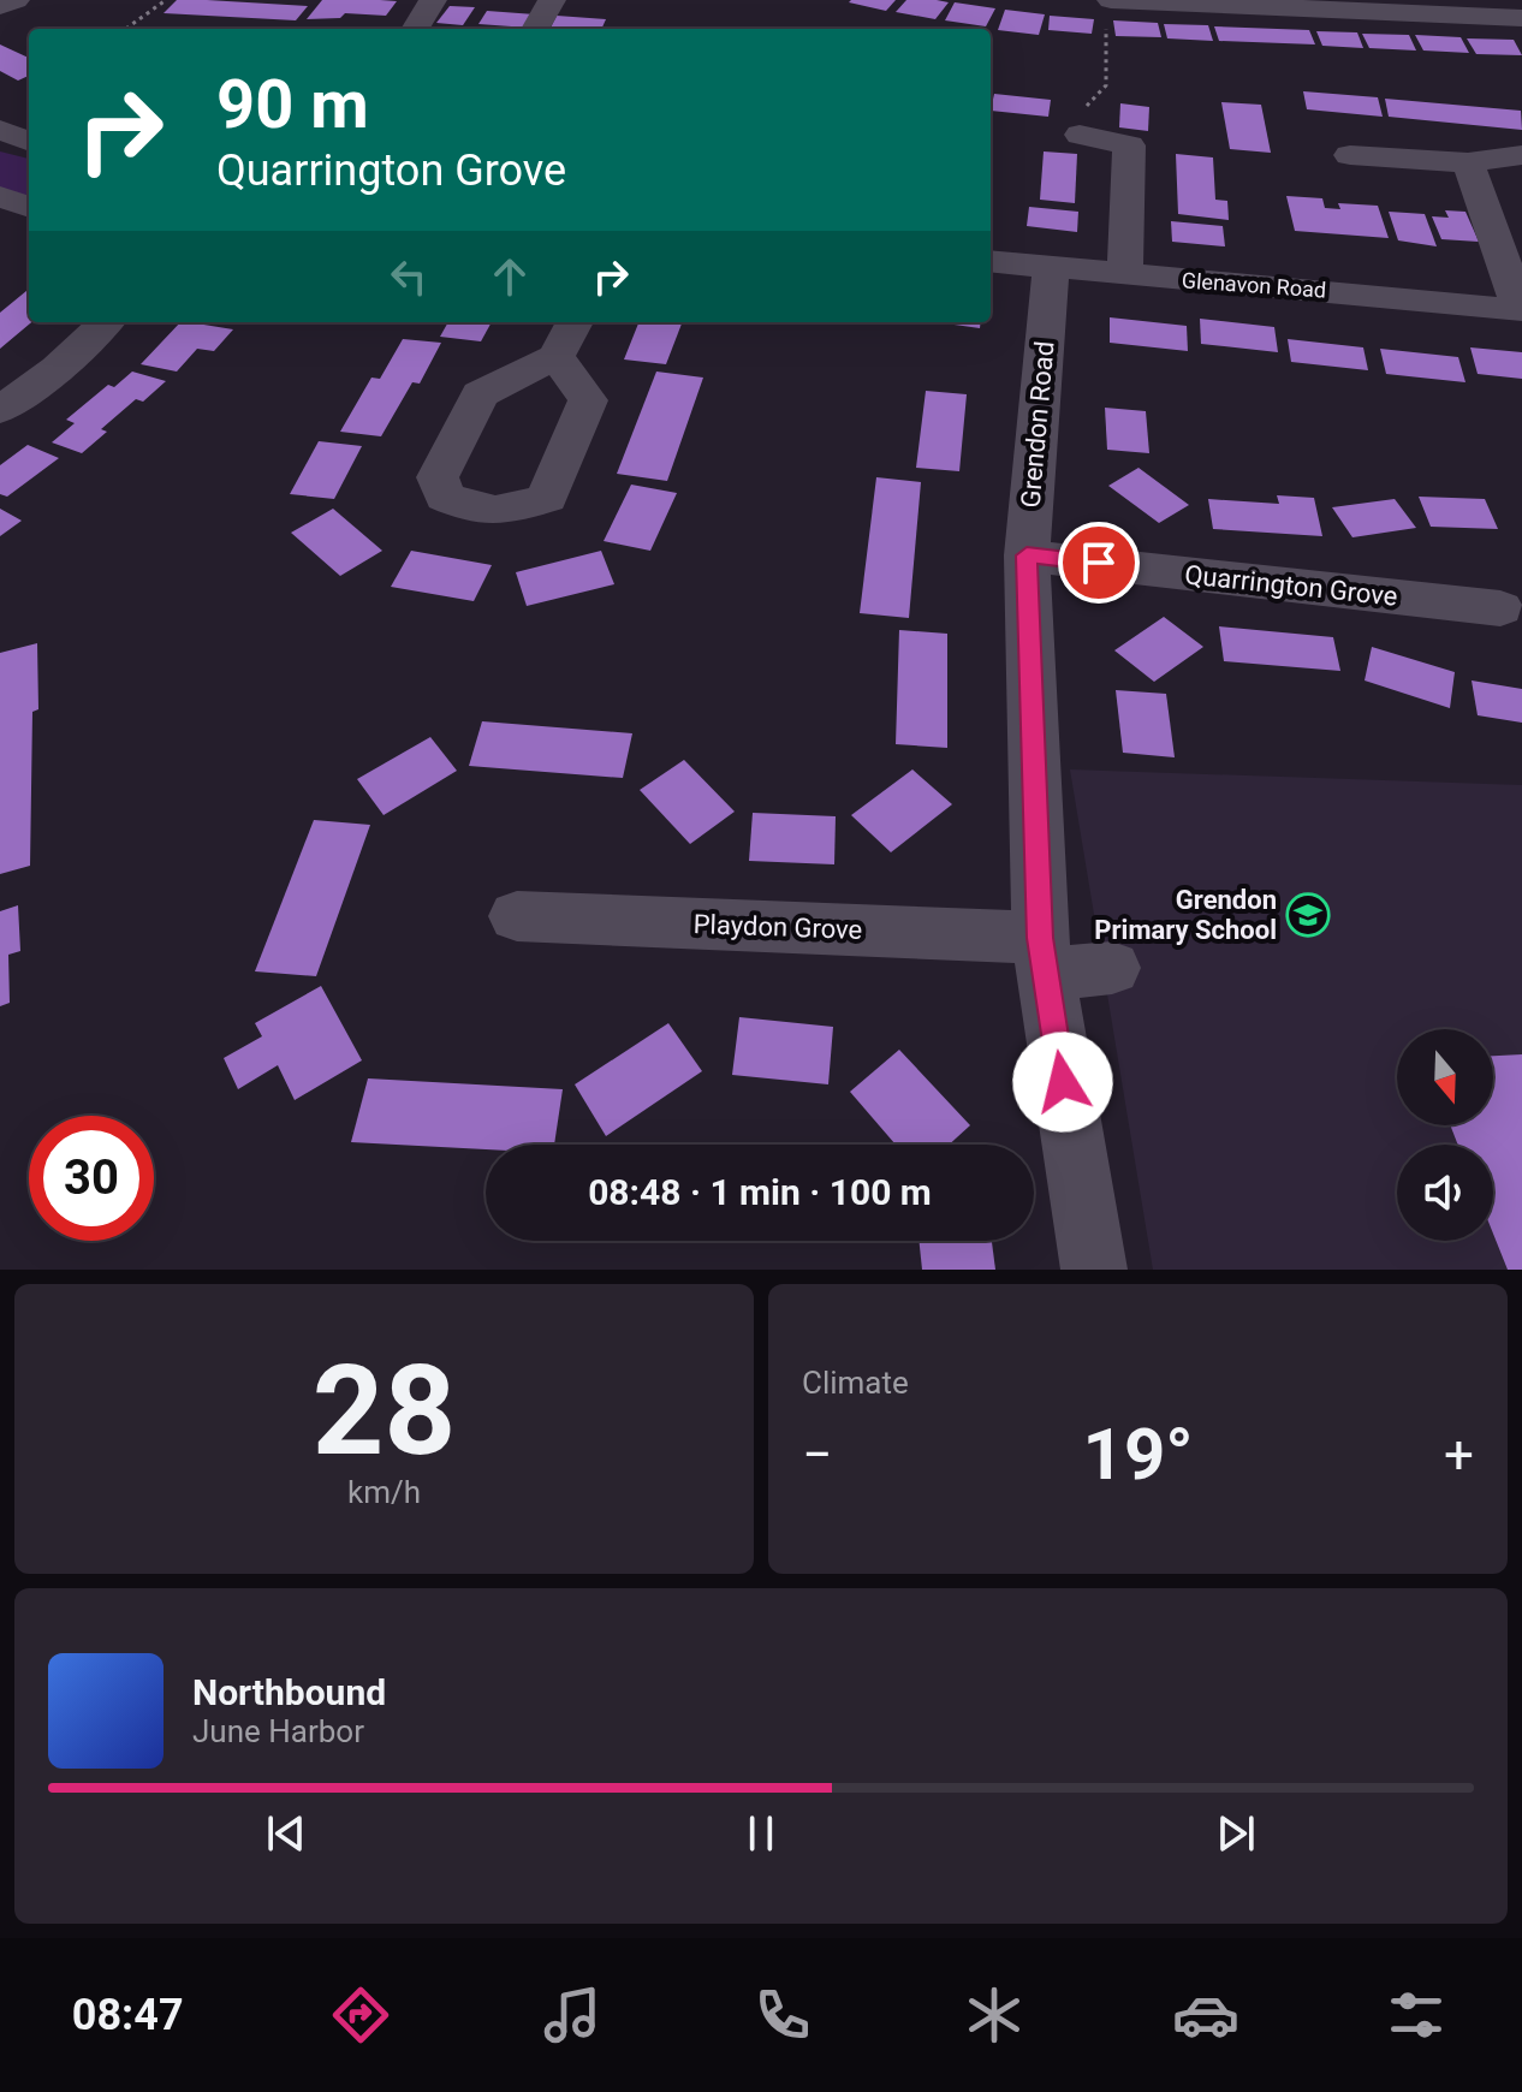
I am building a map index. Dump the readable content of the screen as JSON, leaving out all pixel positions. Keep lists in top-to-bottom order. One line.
{"streets":{"street":["Glenavon Road","Grendon Road","Quarrington Grove","Playdon Grove"]},"crossings":[["Glenavon Road","Grendon Road"],["Grendon Road","Quarrington Grove"],["Grendon Road","Playdon Grove"]],"places":{"school or university":["Grendon Primary School"]},"north":"bottom","page":{"turn":["90 m","Quarrington Grove"],"limit":"30","trip":"08:48 · 1 min · 100 m","tile":[["28","km/h"],"Climate"],"heat":["−","19°","+"],"song":["Northbound","June Harbor"],"tabs":"08:47"}}
